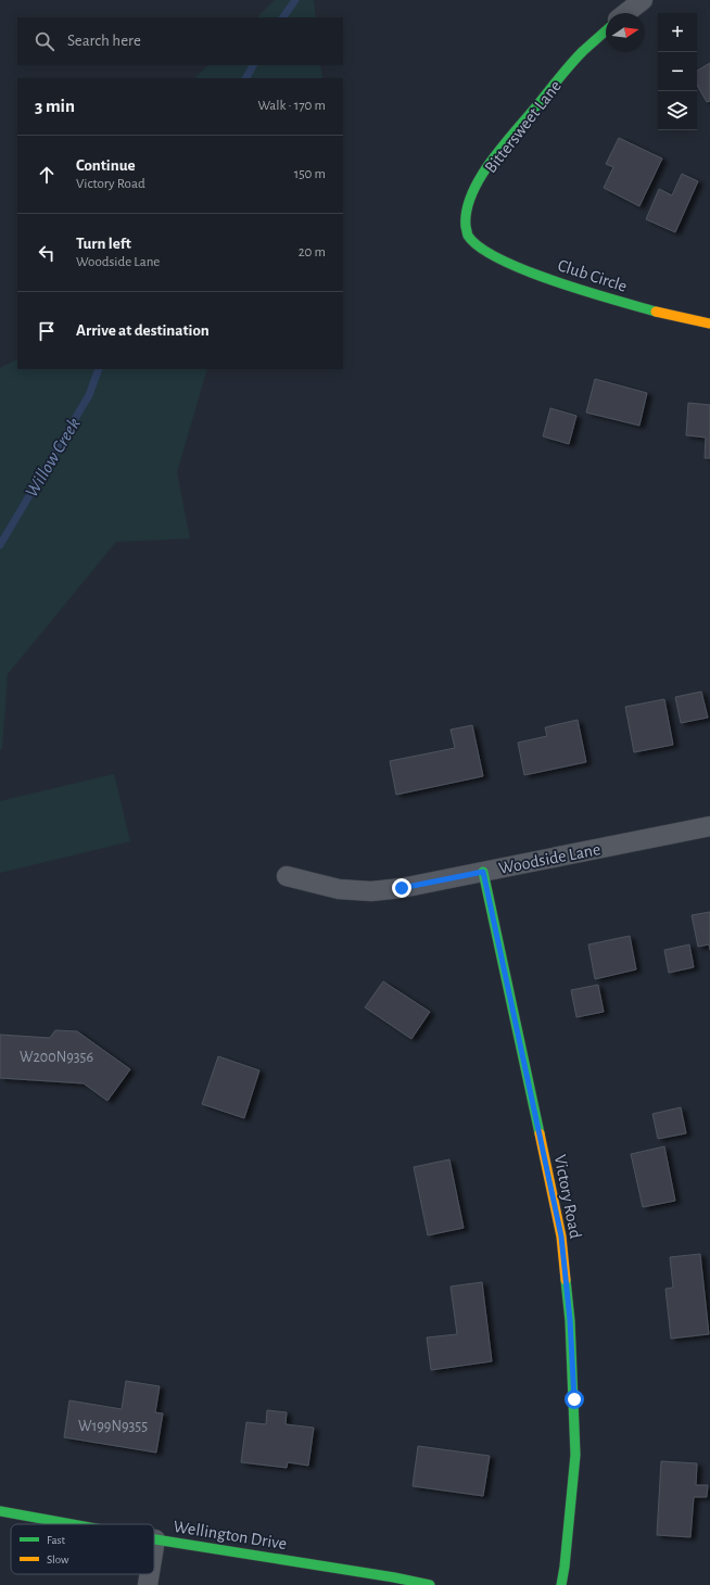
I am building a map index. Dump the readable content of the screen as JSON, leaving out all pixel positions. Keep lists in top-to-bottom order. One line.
{"streets":{"street":["Bittersweet Lane","Club Circle","Woodside Lane","Victory Road","Wellington Drive"]},"crossings":[["Bittersweet Lane","Club Circle"],["Woodside Lane","Victory Road"]],"water":["Willow Creek"],"house_numbers":["W200N9356","W199N9355"],"legend":["Fast","Slow"],"north":"right","page":{"map_buttons":["+","−"],"search":"Search here","heading":["3 min","Walk · 170 m"],"list":[["Continue","Victory Road","150 m"],["Turn left","Woodside Lane","20 m"],"Arrive at destination"]}}
